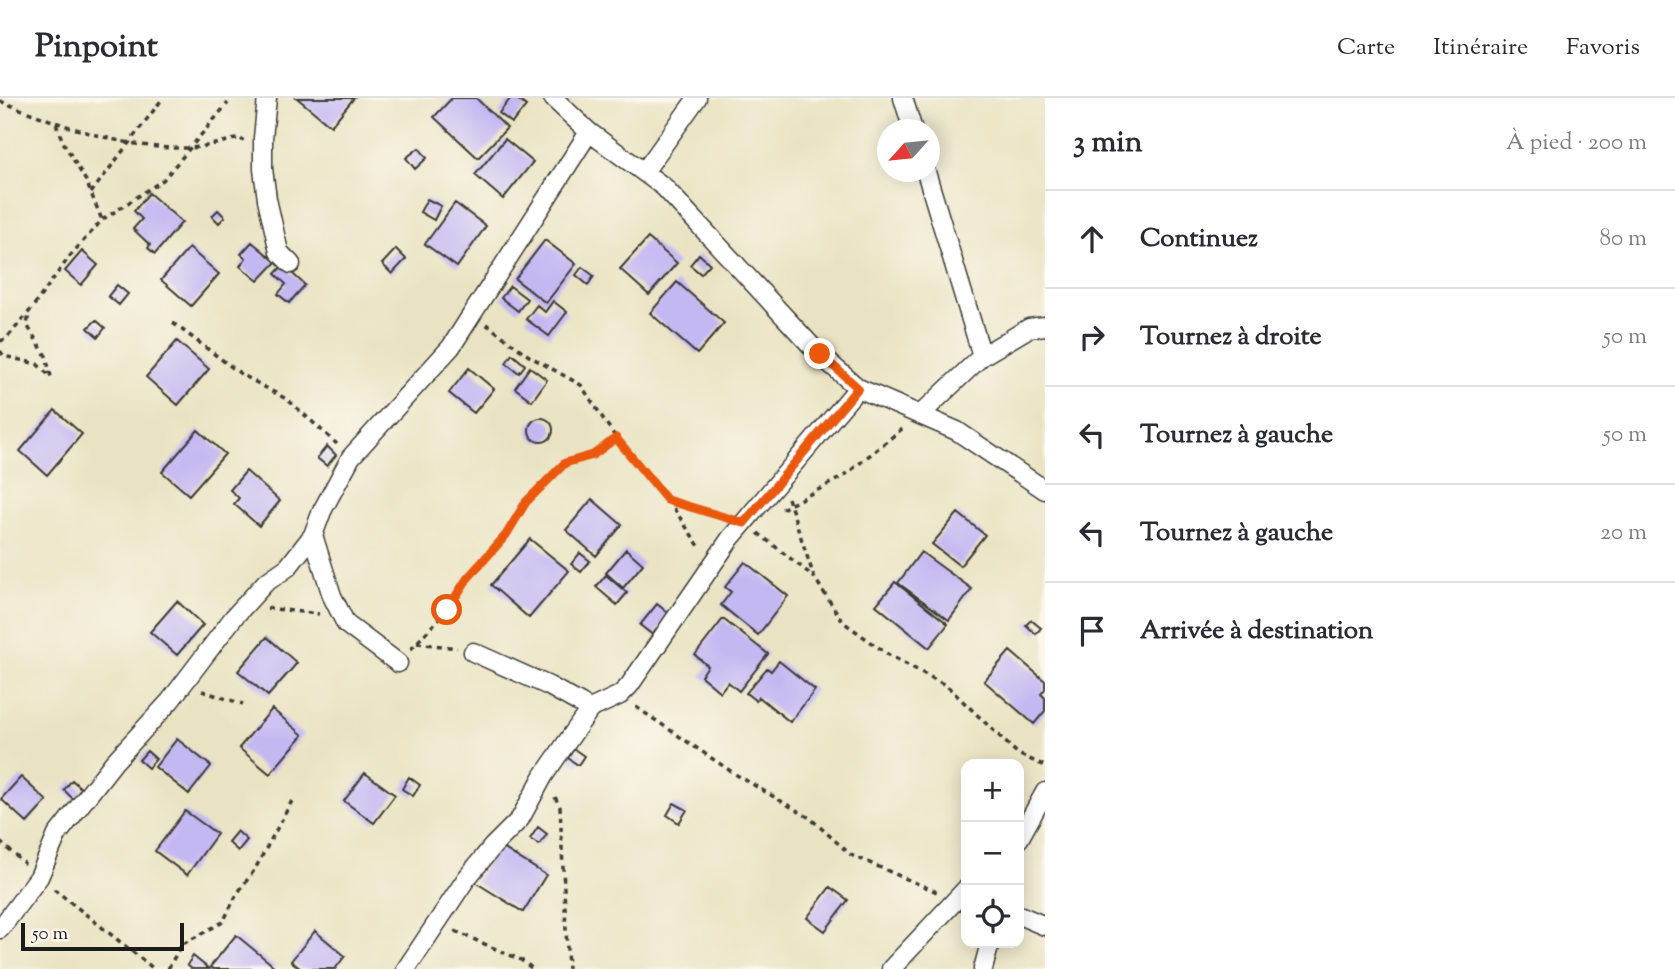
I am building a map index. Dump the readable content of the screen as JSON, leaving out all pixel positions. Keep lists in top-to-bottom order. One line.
{"scale_bar":"50 m","north":"bottom left","page":{"header":"Pinpoint","nav":["Carte","Itinéraire","Favoris"],"heading":["3 min","À pied · 200 m"],"list":[["Continuez","80 m"],["Tournez à droite","50 m"],["Tournez à gauche","50 m"],["Tournez à gauche","20 m"],"Arrivée à destination"],"map_buttons":["+","−"],"scale":"50 m"}}
